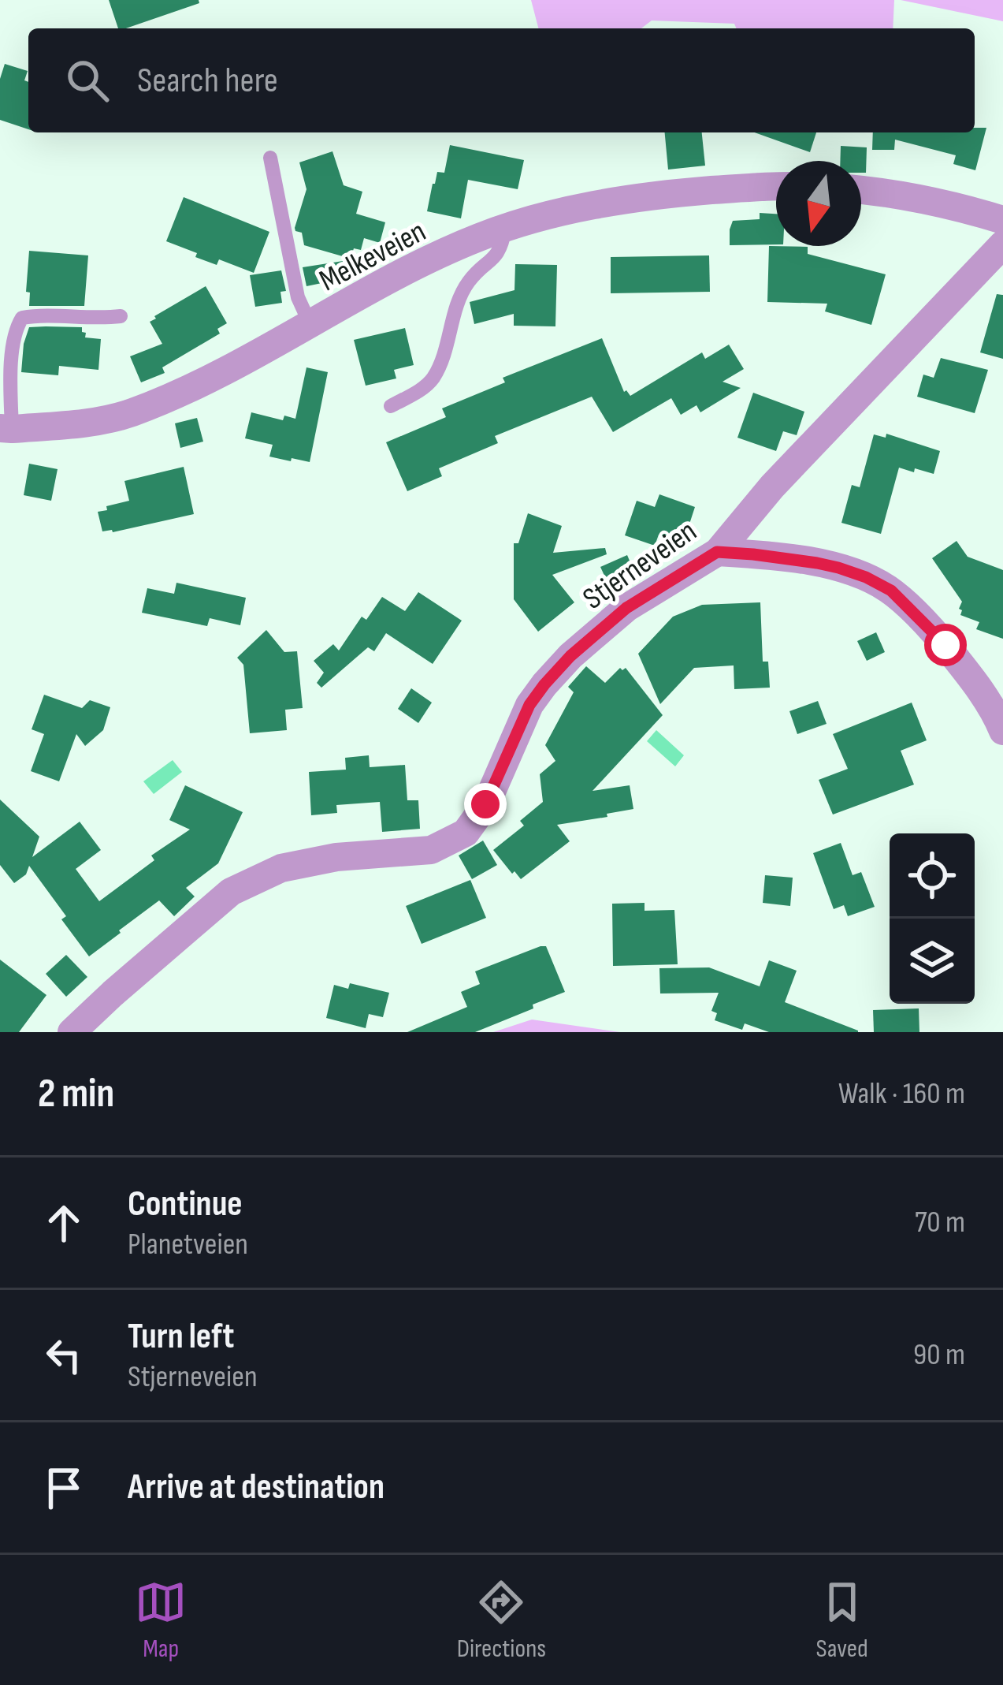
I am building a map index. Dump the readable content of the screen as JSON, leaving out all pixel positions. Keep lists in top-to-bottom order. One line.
{"streets":{"street":["Melkeveien","Stjerneveien"]},"north":"bottom","page":{"search":"Search here","heading":["2 min","Walk · 160 m"],"list":[["Continue","Planetveien","70 m"],["Turn left","Stjerneveien","90 m"],"Arrive at destination"],"nav":["Map","Directions","Saved"]}}
